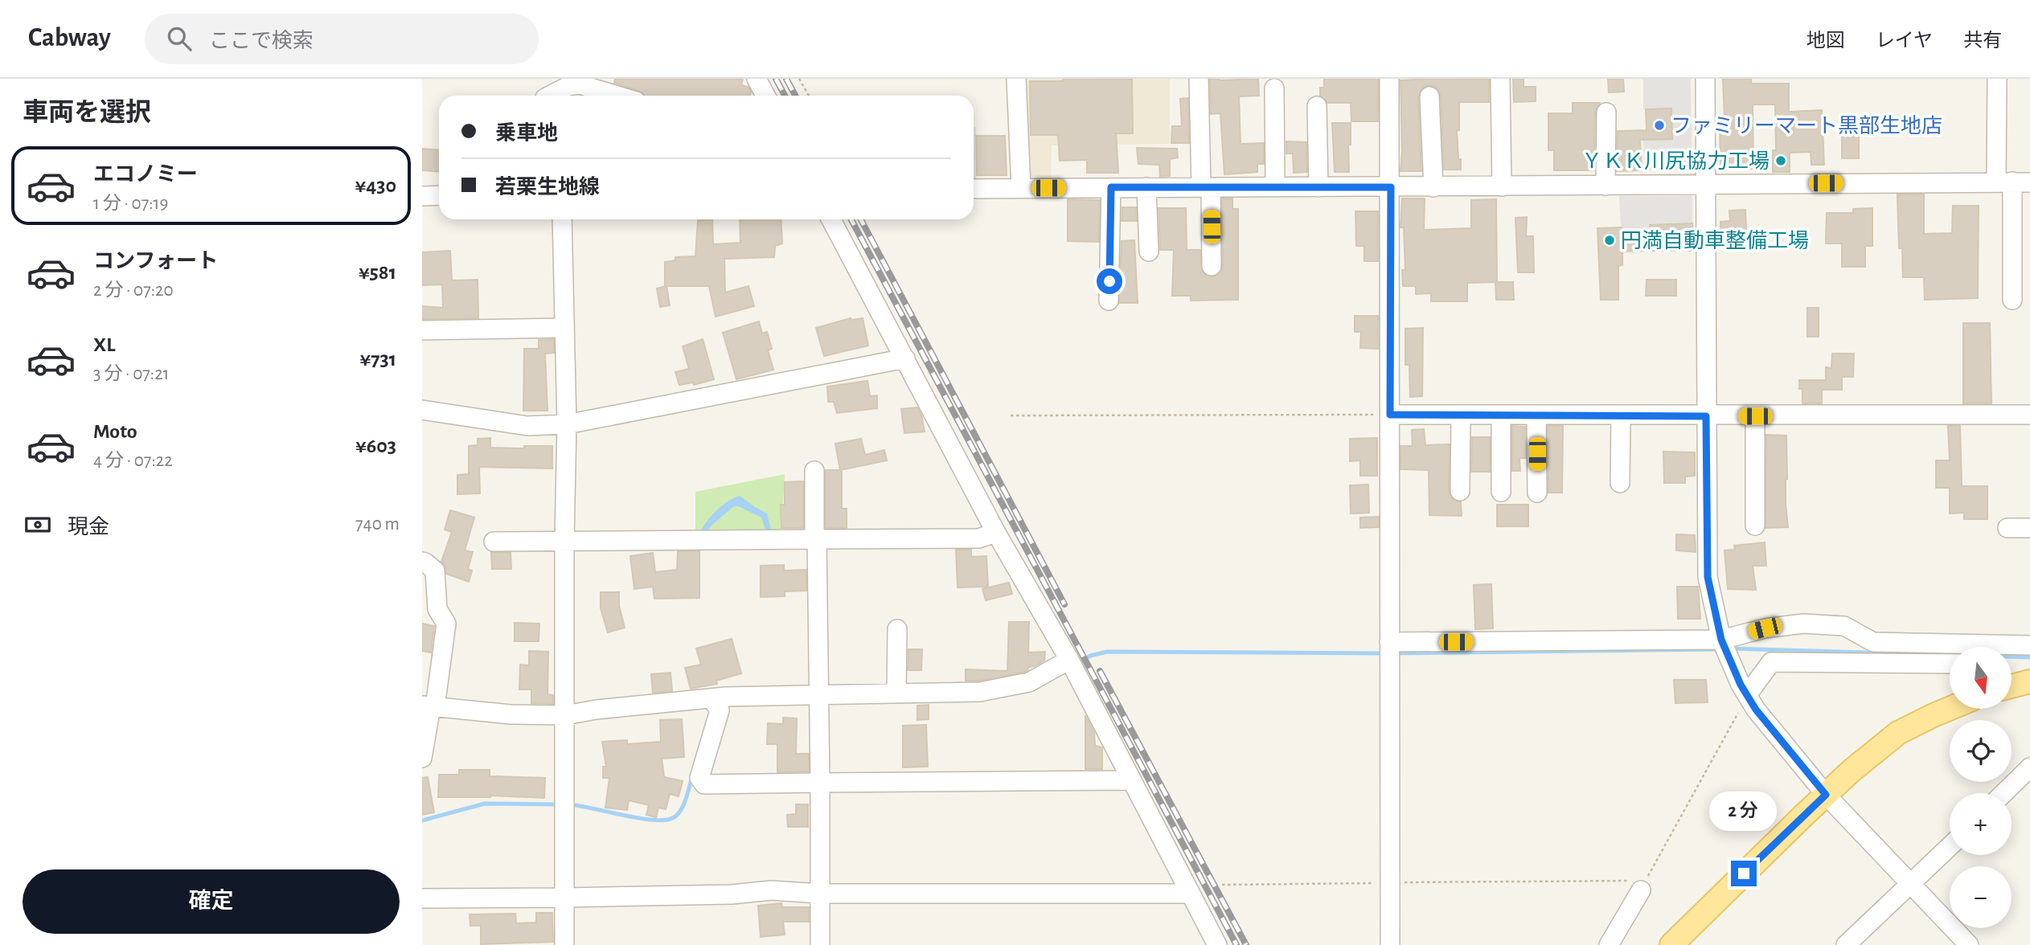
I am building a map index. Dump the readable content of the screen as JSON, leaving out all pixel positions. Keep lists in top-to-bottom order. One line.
{"places":["ファミリーマート黒部生地店","ＹＫＫ川尻協力工場","円満自動車整備工場"],"north":"bottom","page":{"header":"Cabway","search":"ここで検索","nav":["地図","レイヤ","共有"],"heading":"車両を選択","banner":["乗車地","若栗生地線"],"list":[{"name":"エコノミー","note":"1 分 · 07:19","value":"¥430"},{"name":"コンフォート","note":"2 分 · 07:20","value":"¥581"},{"name":"XL","note":"3 分 · 07:21","value":"¥731"},{"name":"Moto","note":"4 分 · 07:22","value":"¥603"}],"pay":["現金","740 m"],"map_buttons":["+","−"],"bubble":"2 分","buttons":"確定"}}
